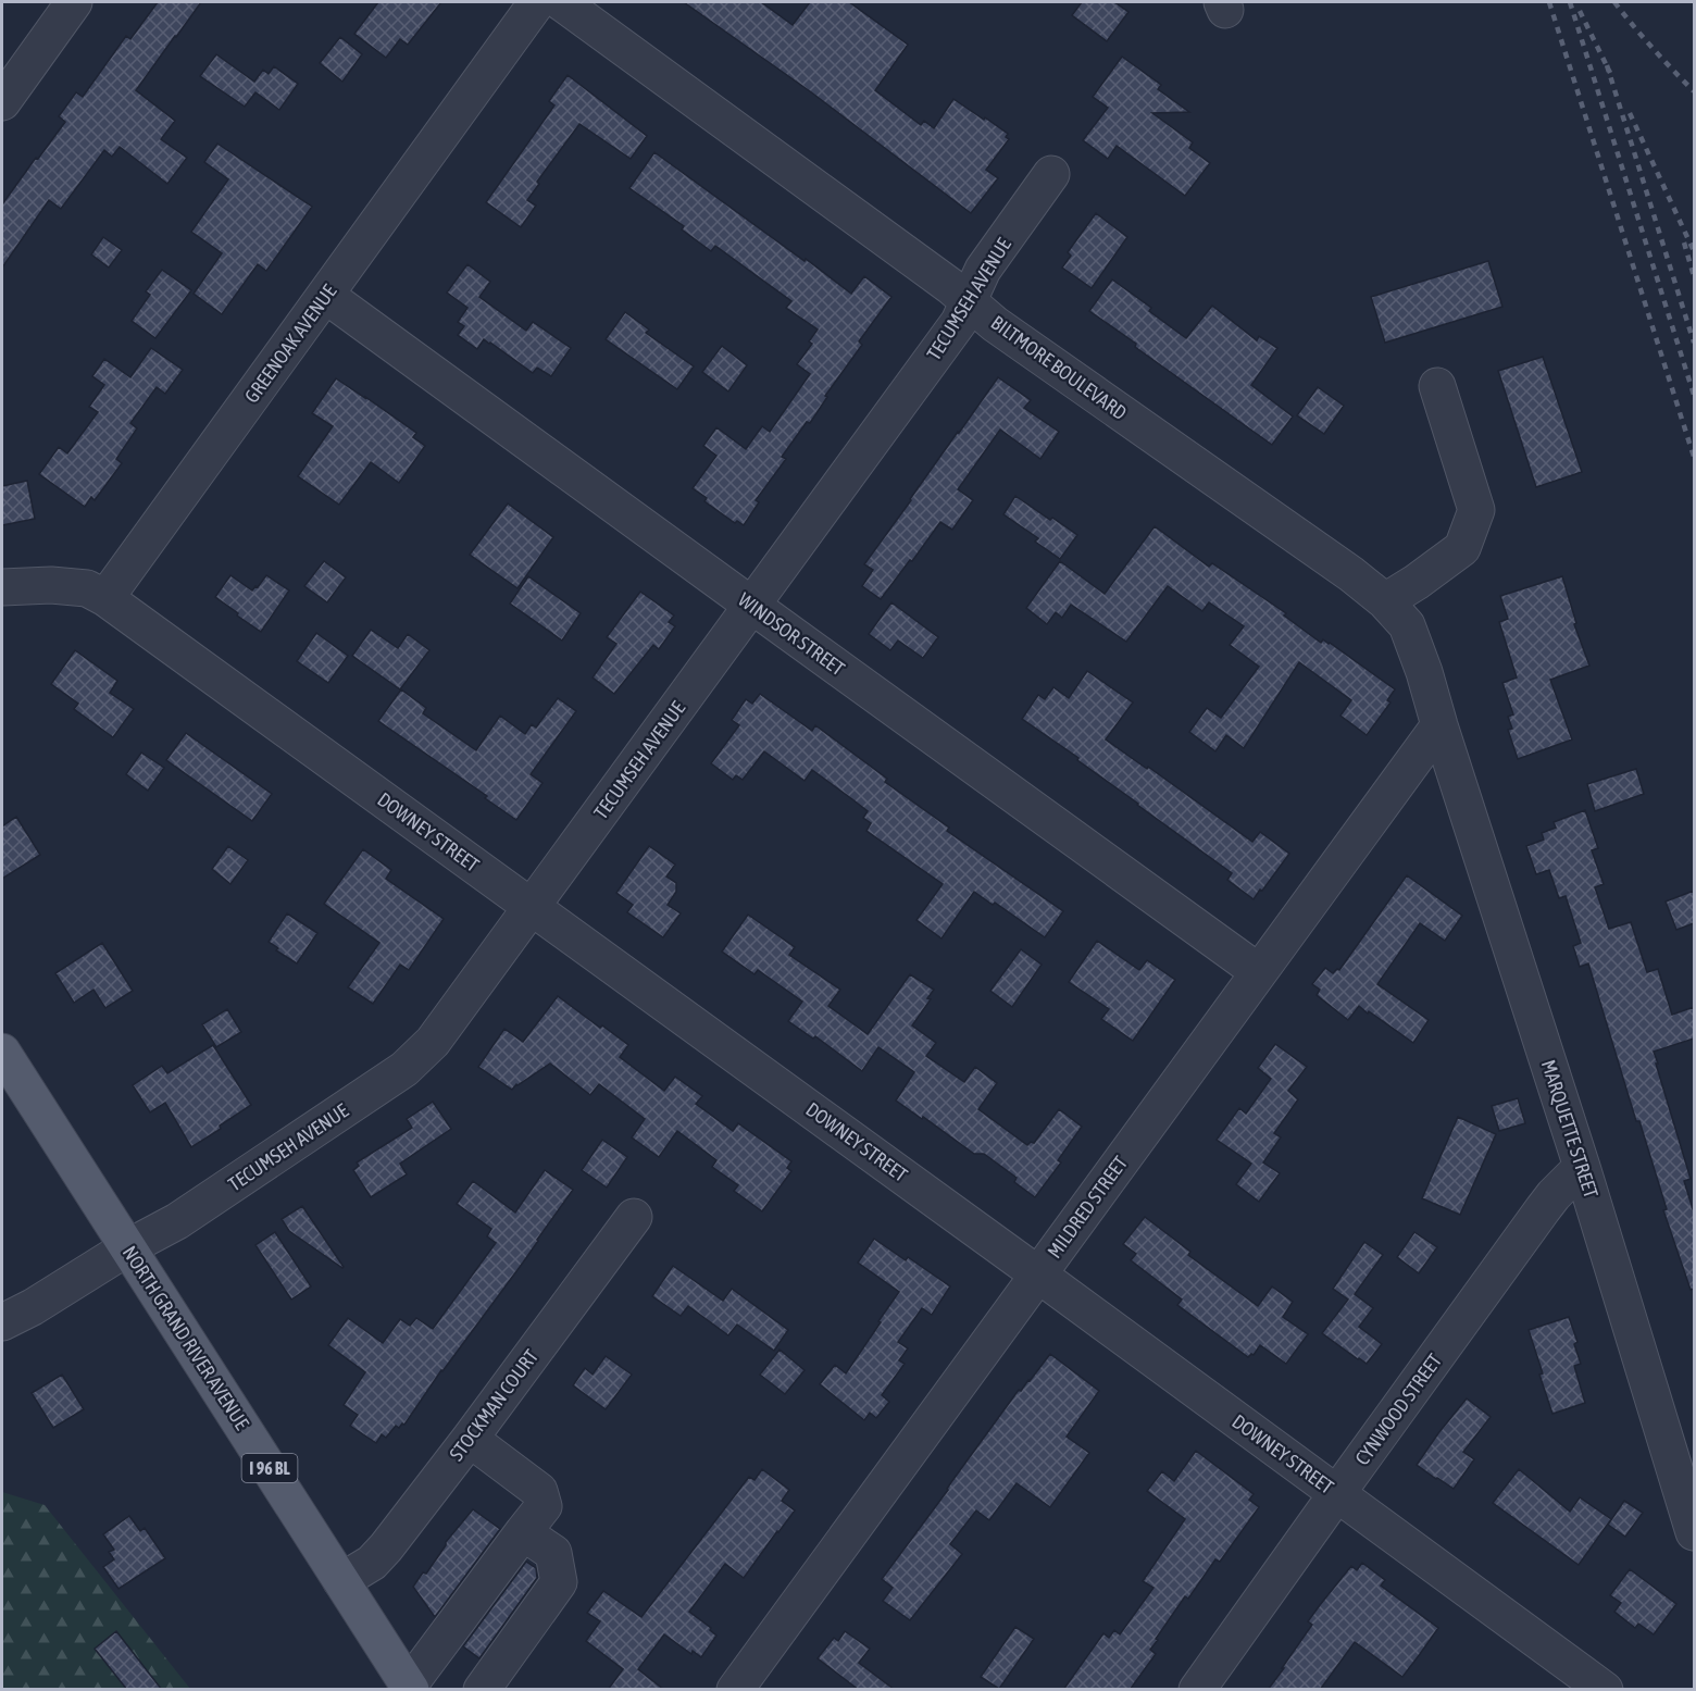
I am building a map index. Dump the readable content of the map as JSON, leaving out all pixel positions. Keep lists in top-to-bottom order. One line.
{"streets":{"main road":["NORTH GRAND RIVER AVENUE","I 96 BL"],"street":["TECUMSEH AVENUE","GREENOAK AVENUE","BILTMORE BOULEVARD","WINDSOR STREET","DOWNEY STREET","MARQUETTE STREET","MILDRED STREET","STOCKMAN COURT","CYNWOOD STREET"]},"crossings":[["TECUMSEH AVENUE","BILTMORE BOULEVARD"],["TECUMSEH AVENUE","WINDSOR STREET"],["TECUMSEH AVENUE","DOWNEY STREET"],["TECUMSEH AVENUE","NORTH GRAND RIVER AVENUE"],["GREENOAK AVENUE","WINDSOR STREET"],["GREENOAK AVENUE","DOWNEY STREET"],["BILTMORE BOULEVARD","MARQUETTE STREET"],["BILTMORE BOULEVARD","MILDRED STREET"],["WINDSOR STREET","MILDRED STREET"],["DOWNEY STREET","MILDRED STREET"],["DOWNEY STREET","CYNWOOD STREET"],["MARQUETTE STREET","MILDRED STREET"],["MARQUETTE STREET","CYNWOOD STREET"],["NORTH GRAND RIVER AVENUE","STOCKMAN COURT"]]}
